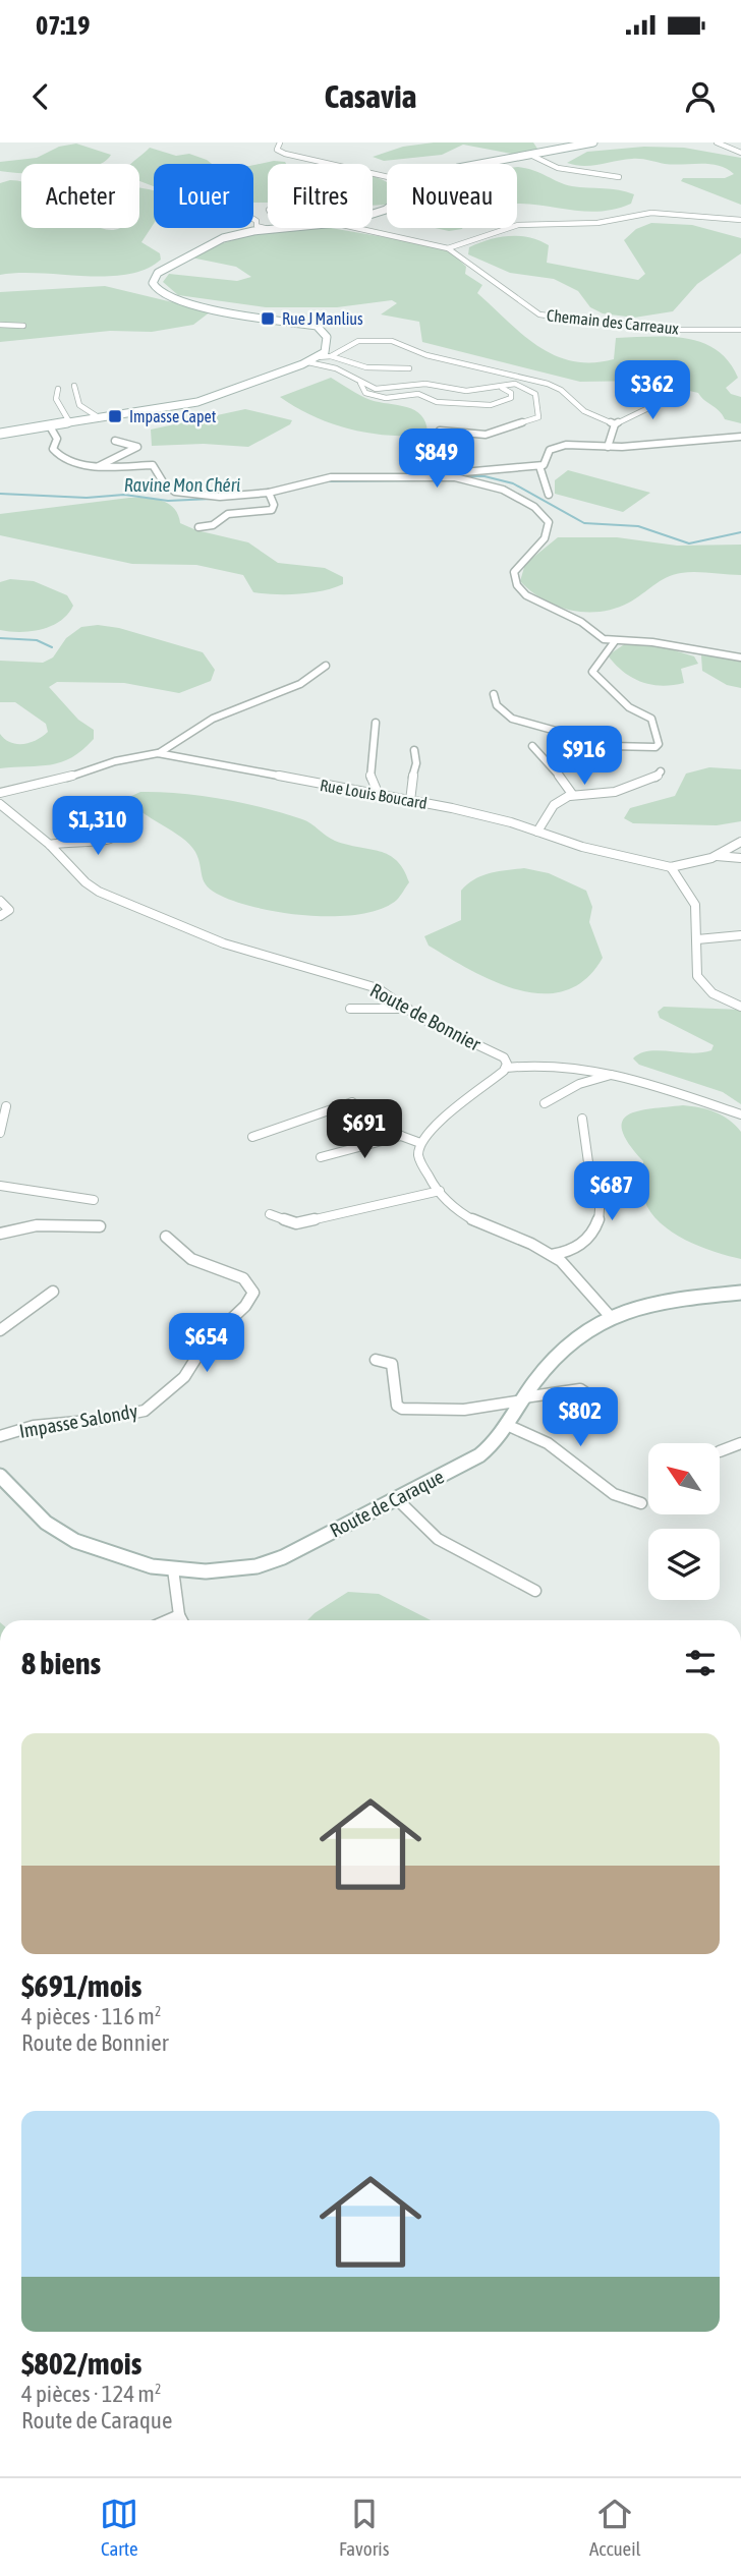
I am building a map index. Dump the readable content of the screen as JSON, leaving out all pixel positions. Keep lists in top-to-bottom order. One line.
{"streets":{"main road":["Route de Caraque"],"street":["Chemain des Carreaux","Rue Louis Boucard","Route de Bonnier","Impasse Salondy"]},"water":["Ravine Mon Chéri"],"places":{"transit":["Rue J Manlius","Impasse Capet"]},"north":"top left","page":{"status":"07:19","header":"Casavia","chip":["Acheter","Louer","Filtres","Nouveau"],"price":["$362","$849","$916","$1,310","$691","$687","$654","$802"],"heading":"8 biens","list":[{"name":"$691/mois","note":"4 pièces · 116 m² · Route de Bonnier"},{"name":"$802/mois","note":"4 pièces · 124 m² · Route de Caraque"}],"tabs":["Carte","Favoris","Accueil"]}}
